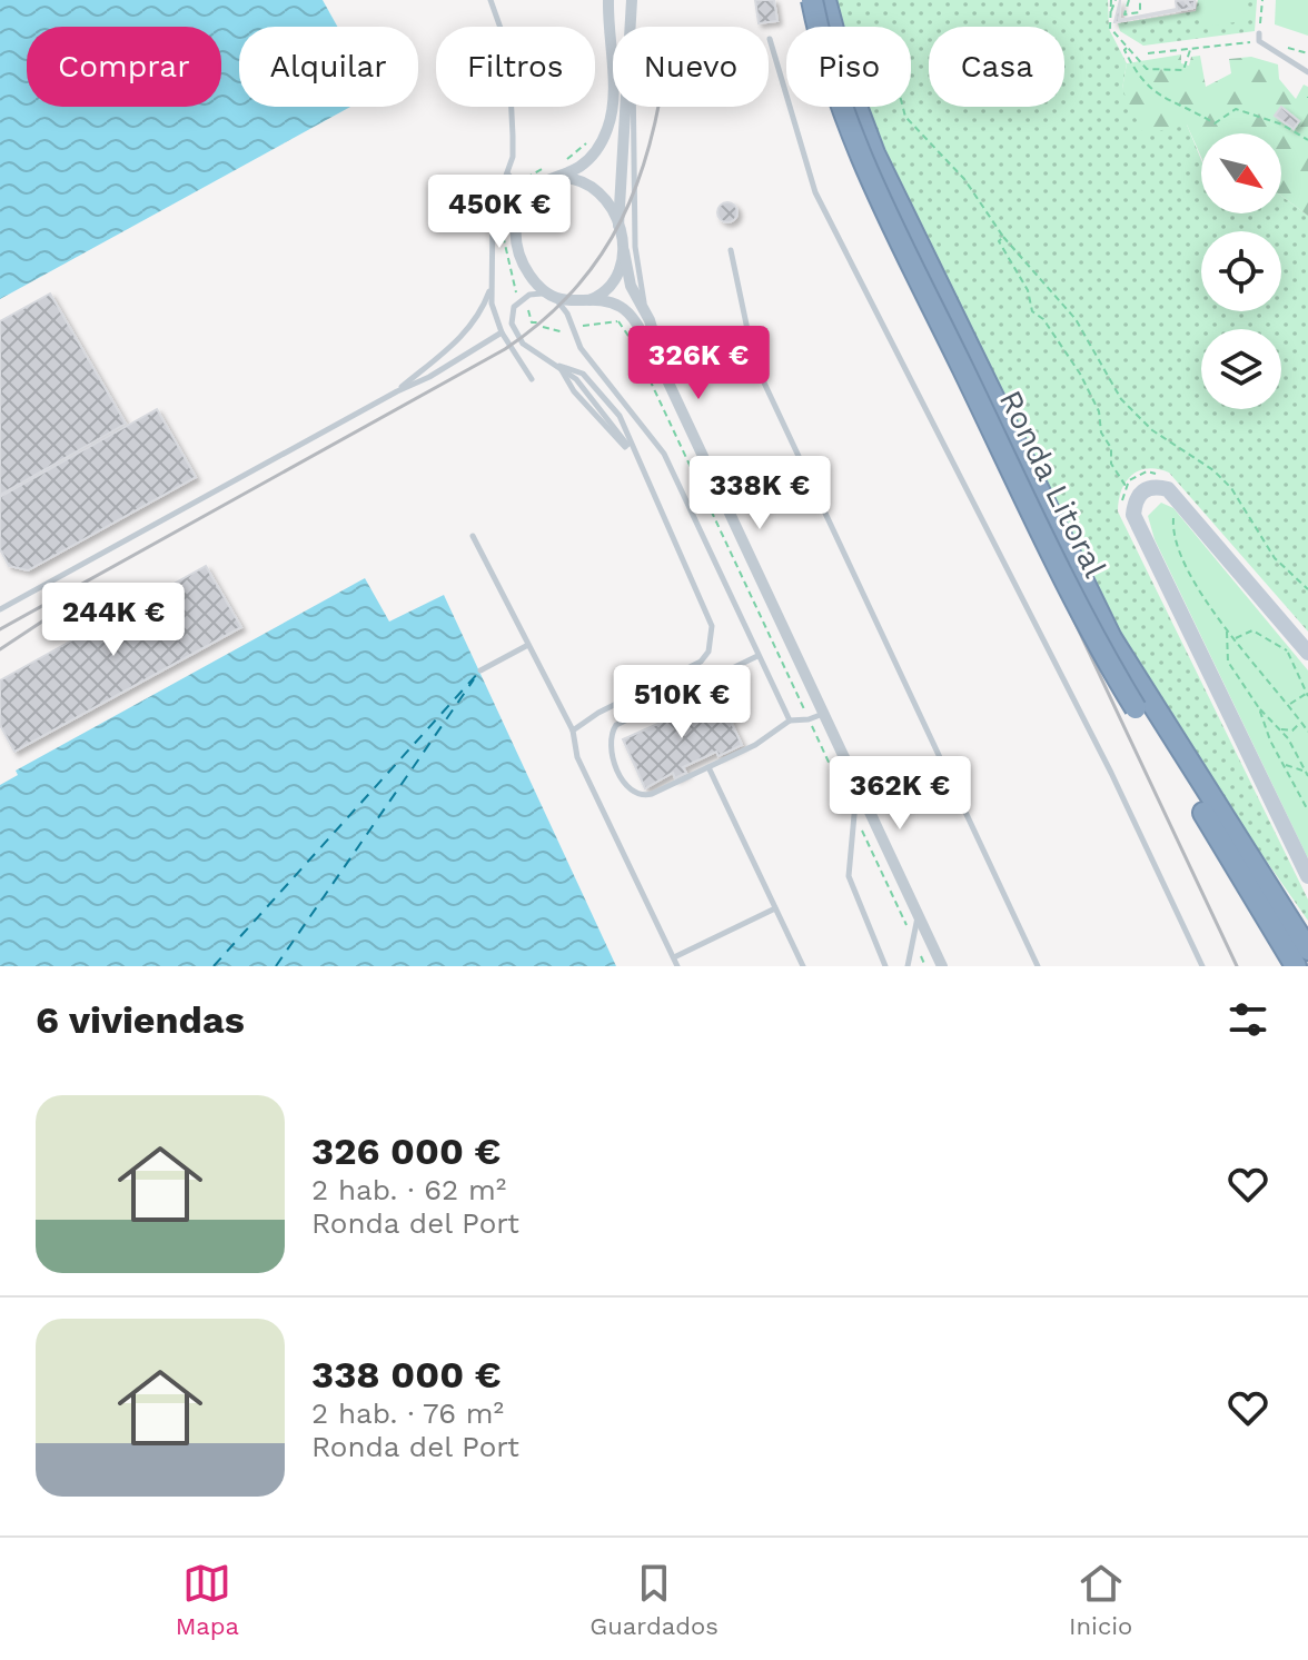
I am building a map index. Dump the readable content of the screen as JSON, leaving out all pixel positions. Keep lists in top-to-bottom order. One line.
{"streets":{"highway":["Ronda Litoral"]},"north":"bottom right","page":{"chip":["Comprar","Alquilar","Filtros","Nuevo","Piso","Casa"],"price":["450K €","326K €","338K €","244K €","510K €","362K €"],"heading":"6 viviendas","list":[{"name":"326 000 €","note":"2 hab. · 62 m² · Ronda del Port"},{"name":"338 000 €","note":"2 hab. · 76 m² · Ronda del Port"}],"tabs":["Mapa","Guardados","Inicio"]}}
